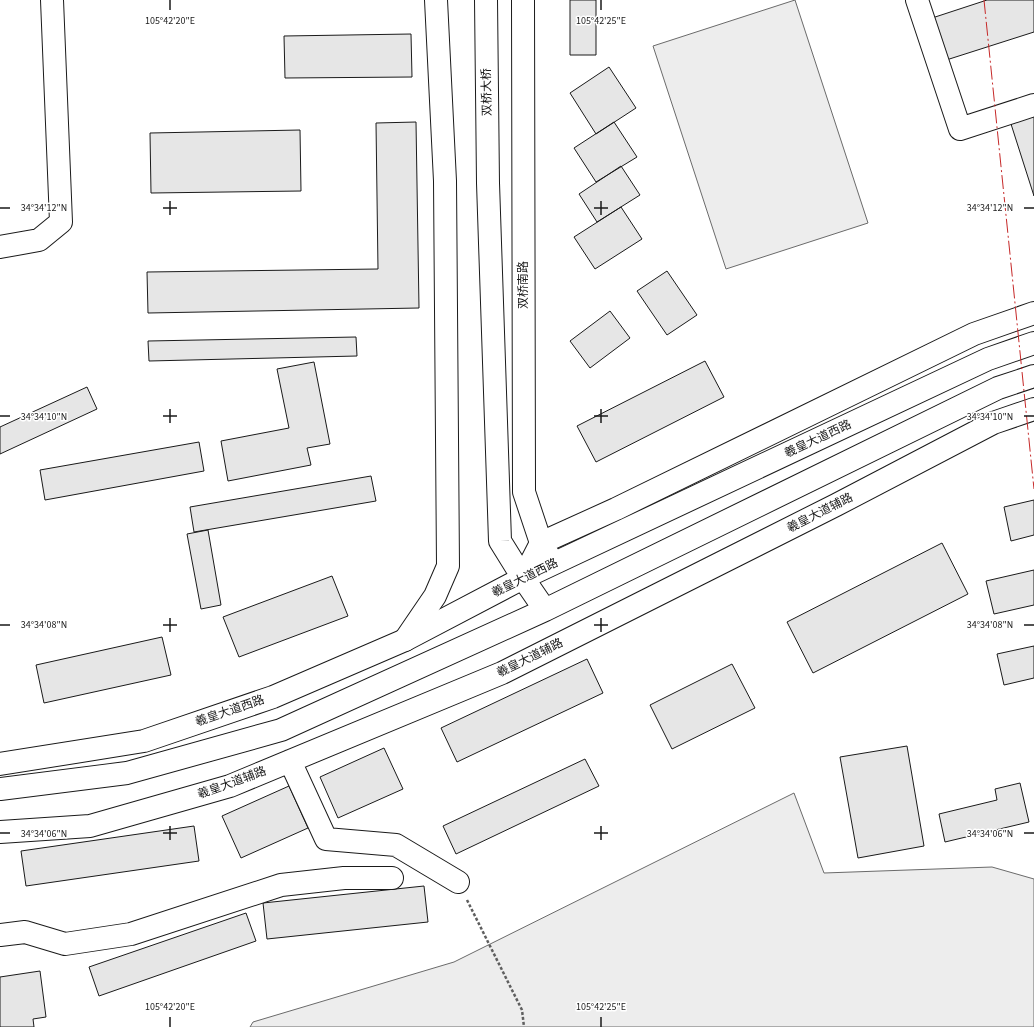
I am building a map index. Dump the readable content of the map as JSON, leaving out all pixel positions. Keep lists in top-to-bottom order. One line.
{"streets":{"main road":["双桥大桥","双桥南路","羲皇大道西路","羲皇大道辅路"]},"crossings":[["双桥大桥","羲皇大道西路"],["双桥南路","羲皇大道西路"]],"coordinates":["105°42'20\"E","105°42'25\"E","34°34'12\"N","34°34'10\"N","34°34'08\"N","34°34'06\"N"]}
